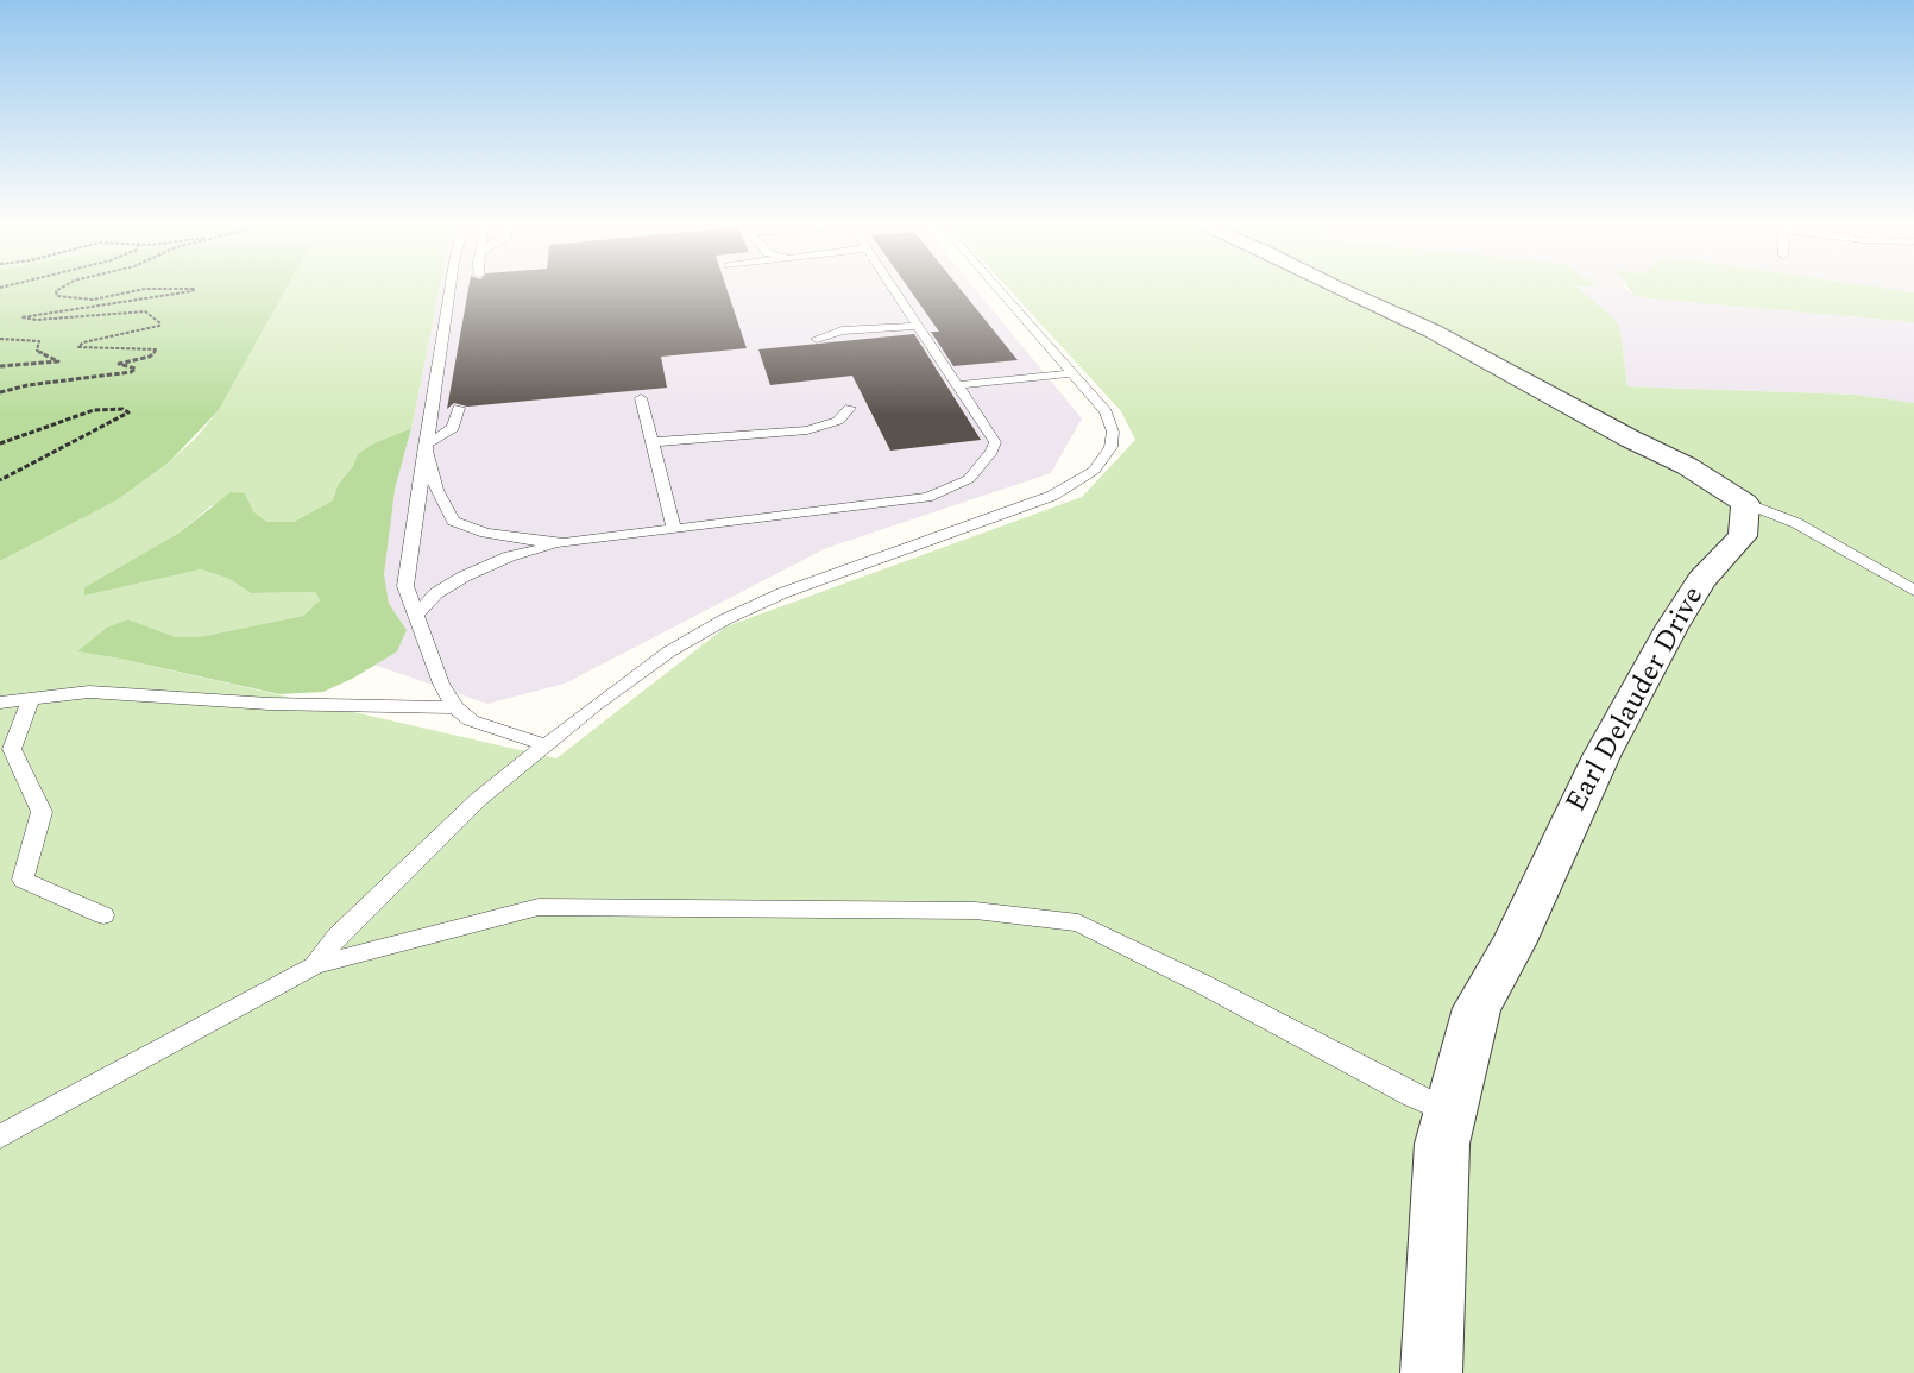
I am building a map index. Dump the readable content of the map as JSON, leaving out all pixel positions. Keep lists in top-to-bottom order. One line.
{"streets":{"street":["Earl Delauder Drive"]}}
